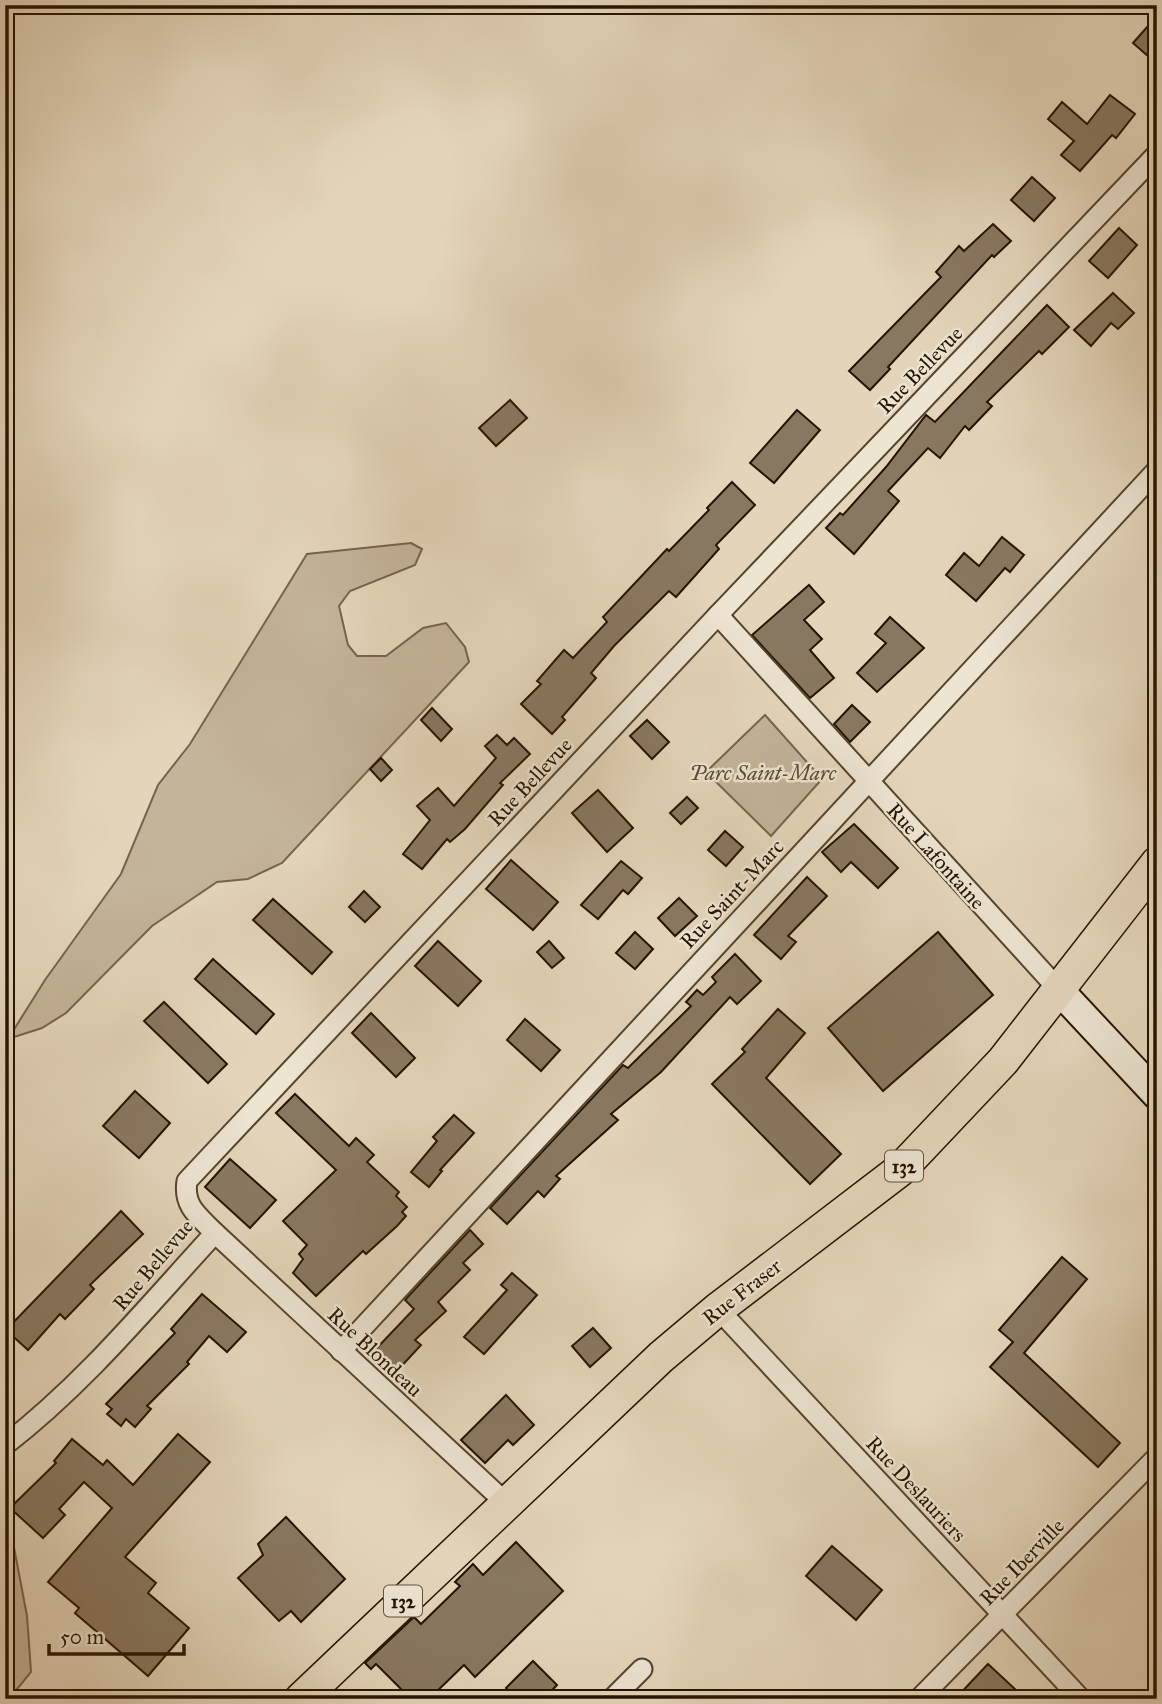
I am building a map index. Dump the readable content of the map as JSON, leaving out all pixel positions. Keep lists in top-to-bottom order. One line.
{"streets":{"main road":["Rue Lafontaine","132","Rue Fraser"],"street":["Rue Bellevue","Rue Saint-Marc","Rue Blondeau","Rue Deslauriers","Rue Iberville"]},"crossings":[["Rue Bellevue","Rue Lafontaine"],["Rue Bellevue","Rue Blondeau"],["Rue Lafontaine","Rue Saint-Marc"],["Rue Lafontaine","Rue Fraser"],["Rue Saint-Marc","Rue Blondeau"],["Rue Fraser","Rue Blondeau"],["Rue Fraser","Rue Deslauriers"],["Rue Deslauriers","Rue Iberville"]],"parks":["Parc Saint-Marc"],"scale_bar":"50 m"}
